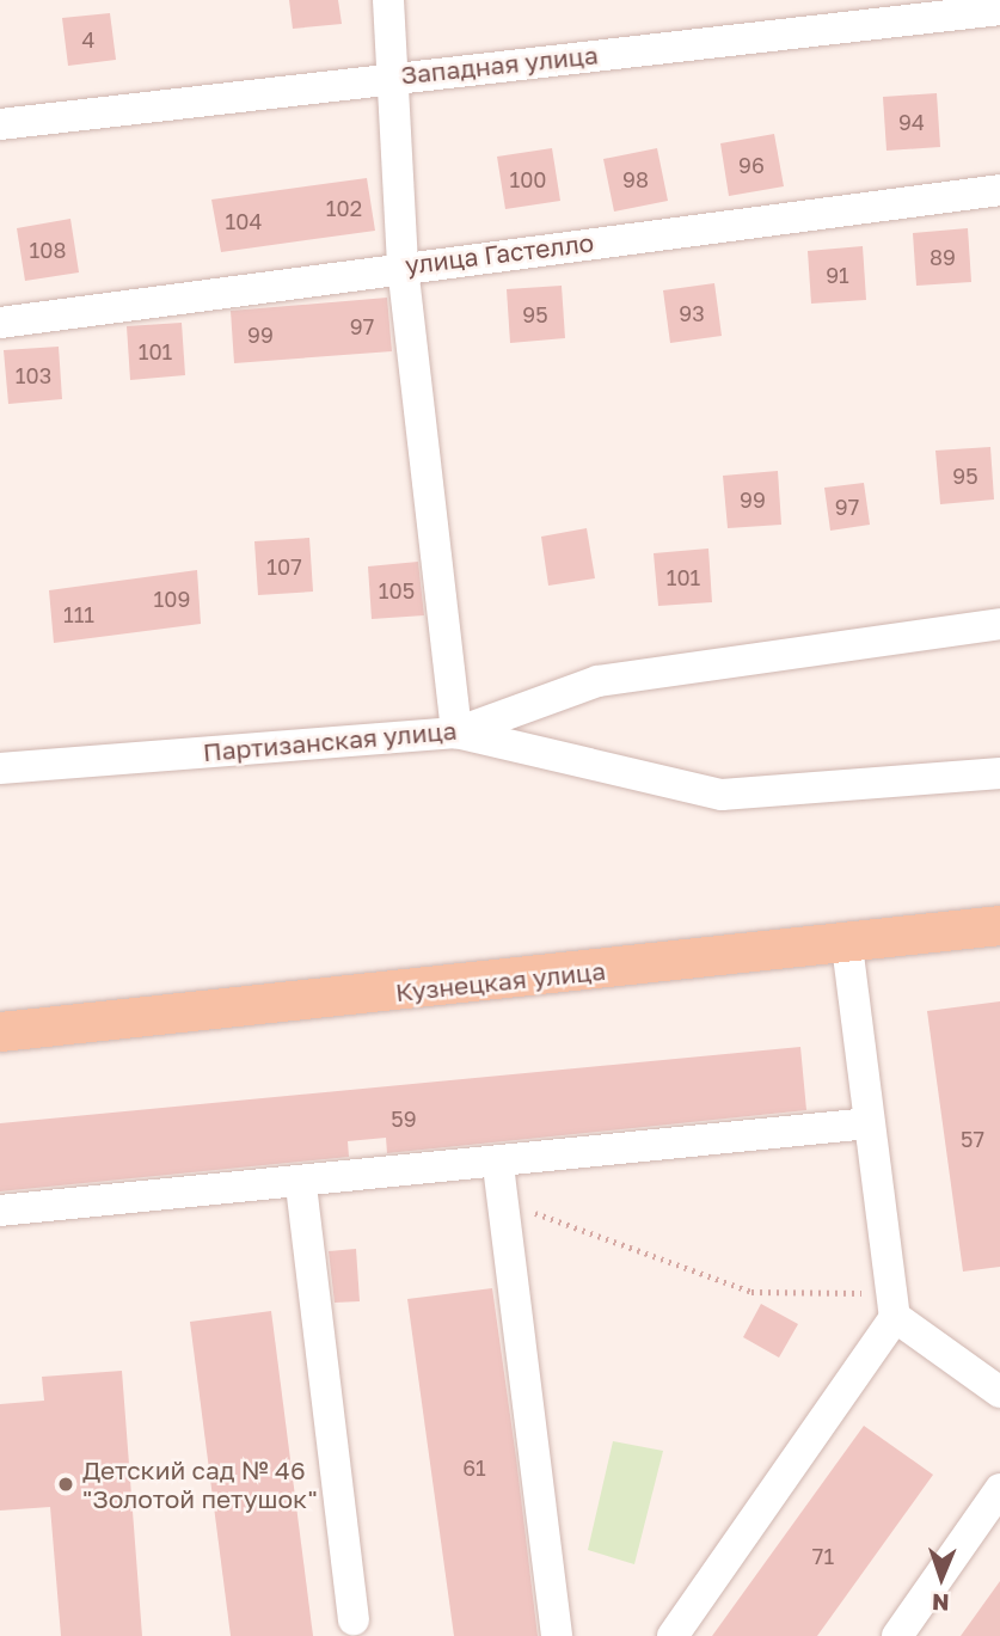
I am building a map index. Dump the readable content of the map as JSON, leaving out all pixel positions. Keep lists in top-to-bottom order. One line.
{"streets":{"main road":["Кузнецкая улица"],"street":["Западная улица","улица Гастелло","Партизанская улица"]},"places":["Детский сад № 46 \"Золотой петушок\""],"house_numbers":["4","94","96","100","98","102","104","108","89","91","93","95","97","99","101","103","95","99","97","107","101","105","109","111","59","57","61","71"],"north":"bottom"}
